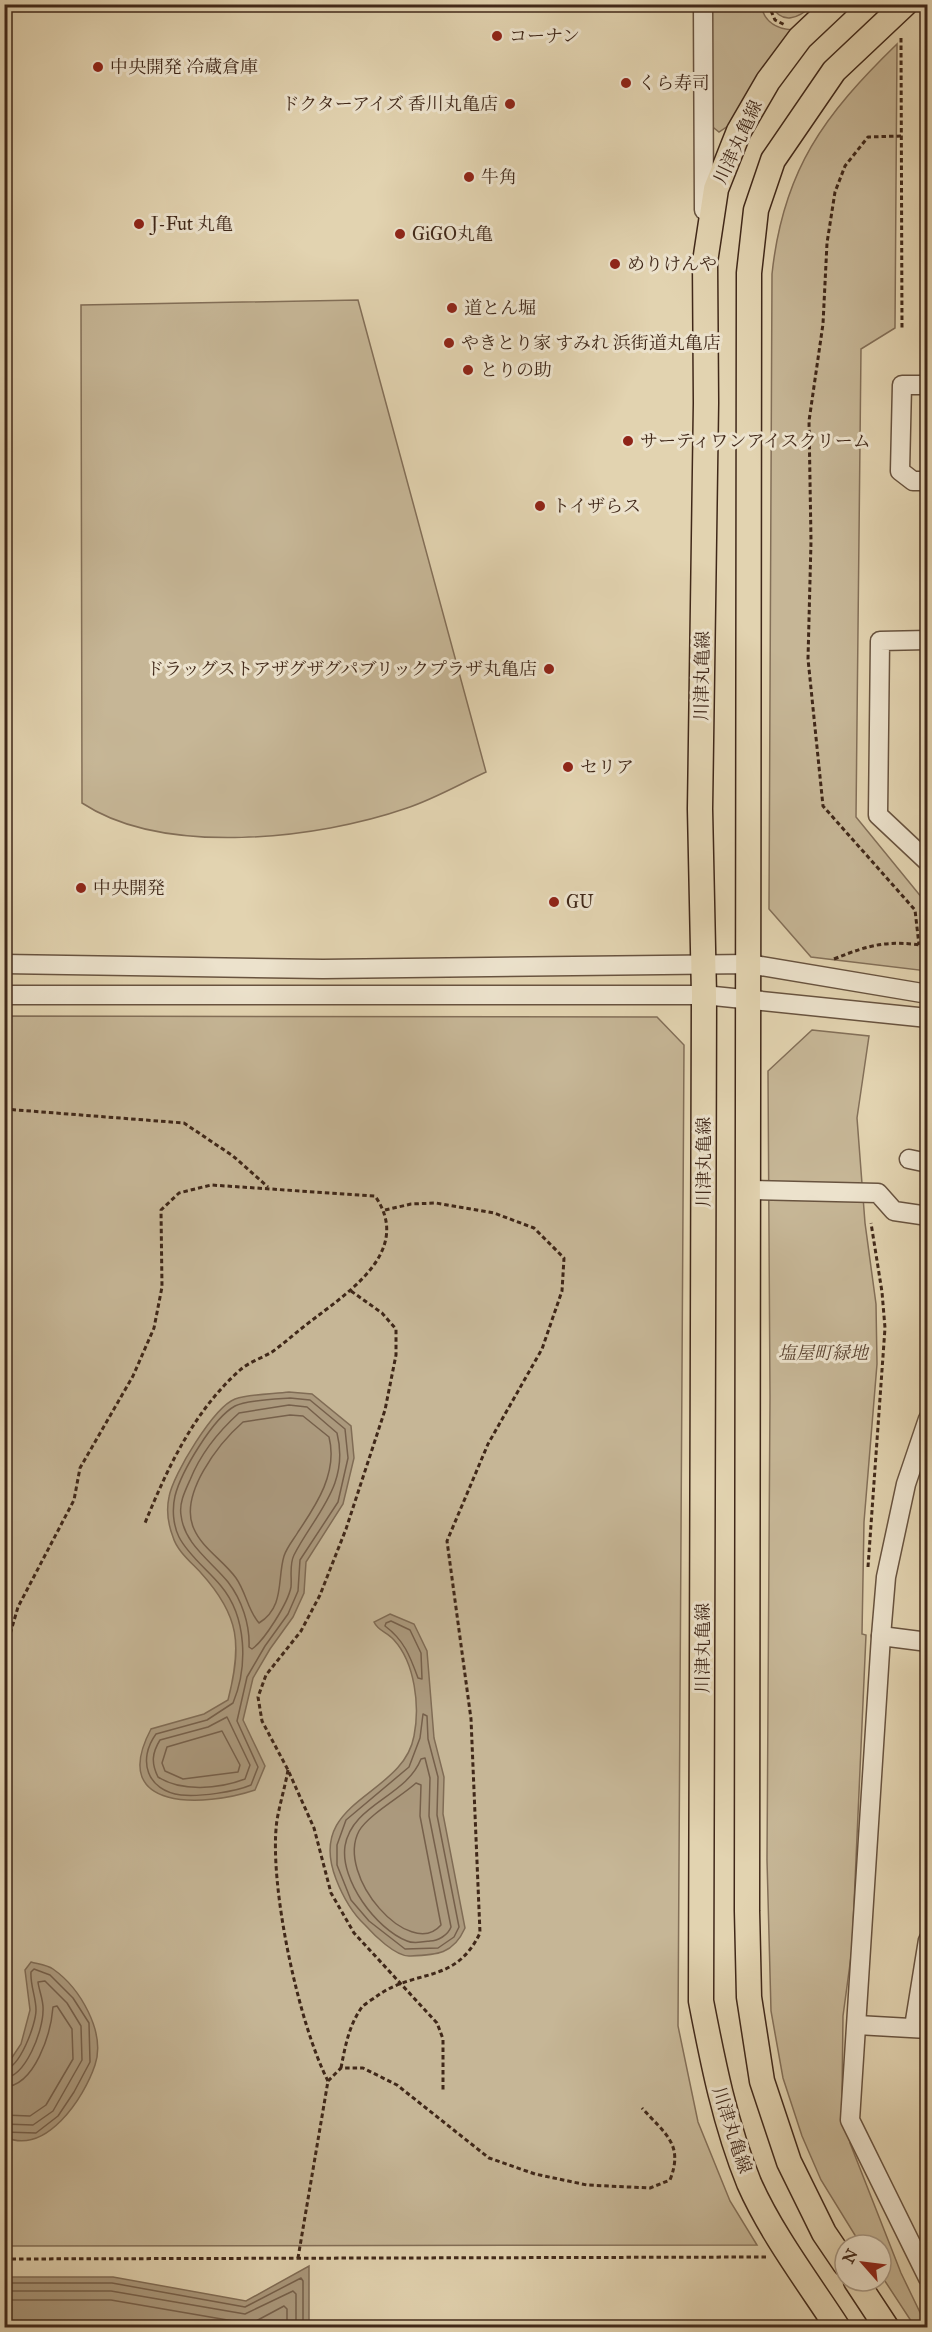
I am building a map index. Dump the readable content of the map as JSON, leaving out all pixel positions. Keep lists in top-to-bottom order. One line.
{"streets":{"main road":["川津丸亀線"]},"parks":["塩屋町緑地"],"places":["コーナン","中央開発 冷蔵倉庫","くら寿司","ドクターアイズ 香川丸亀店","牛角","J-Fut 丸亀","GiGO丸亀","めりけんや","道とん堀","やきとり家 すみれ 浜街道丸亀店","とりの助","サーティワンアイスクリーム","トイザらス","ドラッグストアザグザグパブリックプラザ丸亀店","セリア","中央開発","GU"],"north":"top left"}
